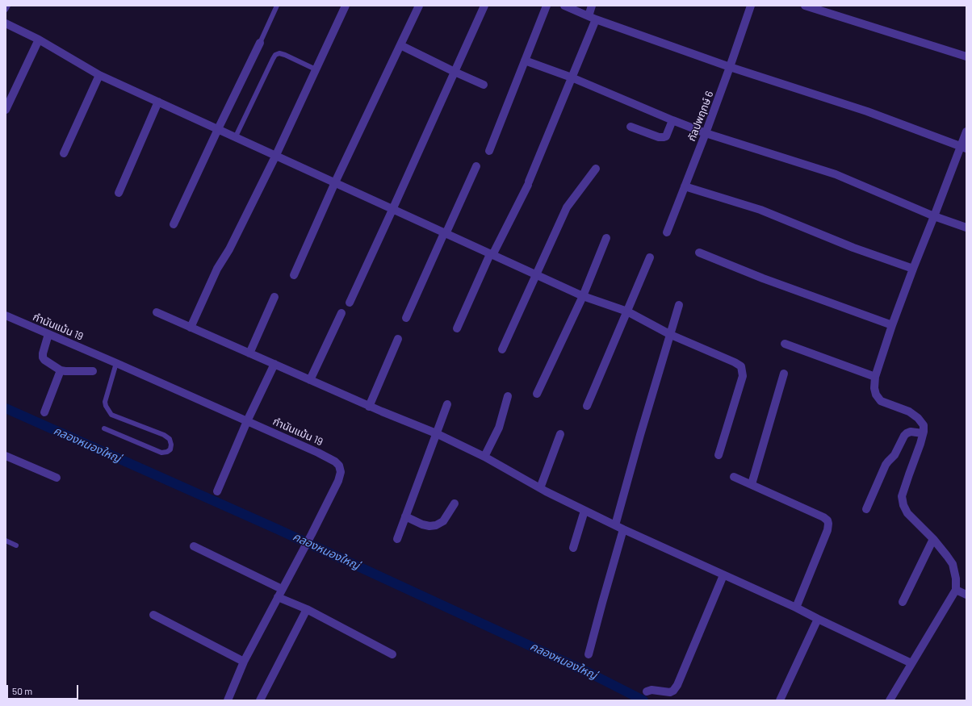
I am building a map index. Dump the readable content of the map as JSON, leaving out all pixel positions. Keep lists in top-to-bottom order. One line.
{"streets":{"street":["กัลปพฤกษ์ 6","กำนันแม้น 19"]},"water":["คลองหนองใหญ่"],"scale_bar":"50 m"}
